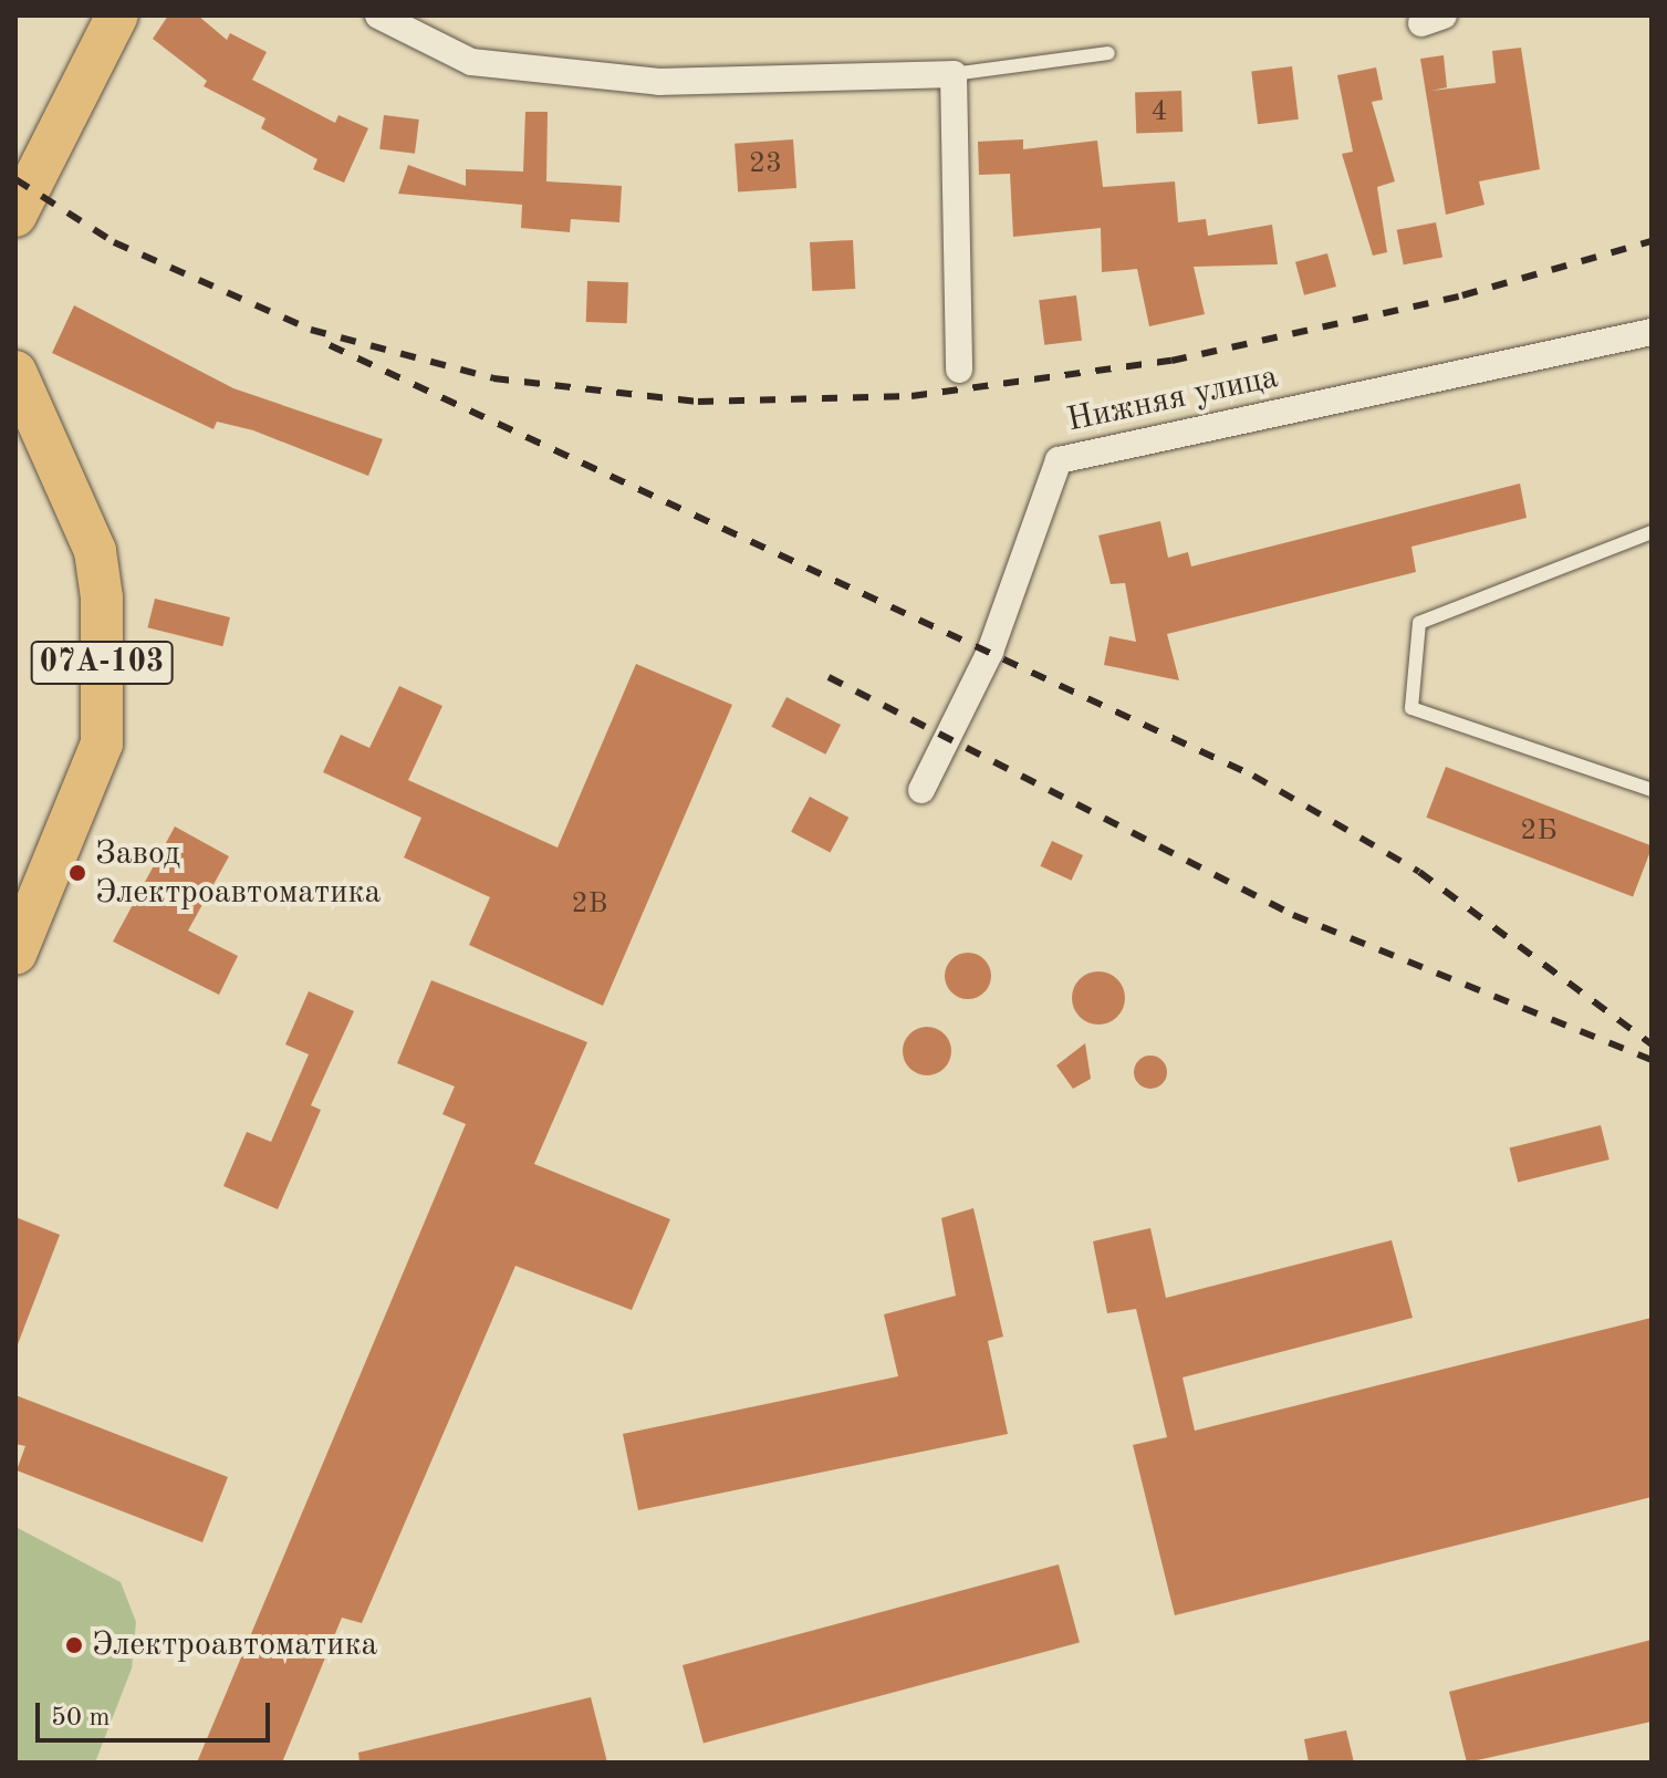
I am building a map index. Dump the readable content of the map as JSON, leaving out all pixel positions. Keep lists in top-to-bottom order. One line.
{"streets":{"main road":["07А-103"],"street":["Нижняя улица"]},"places":["Завод Электроавтоматика","Электроавтоматика"],"house_numbers":["4","23","2Б","2В"],"scale_bar":"50 m"}
